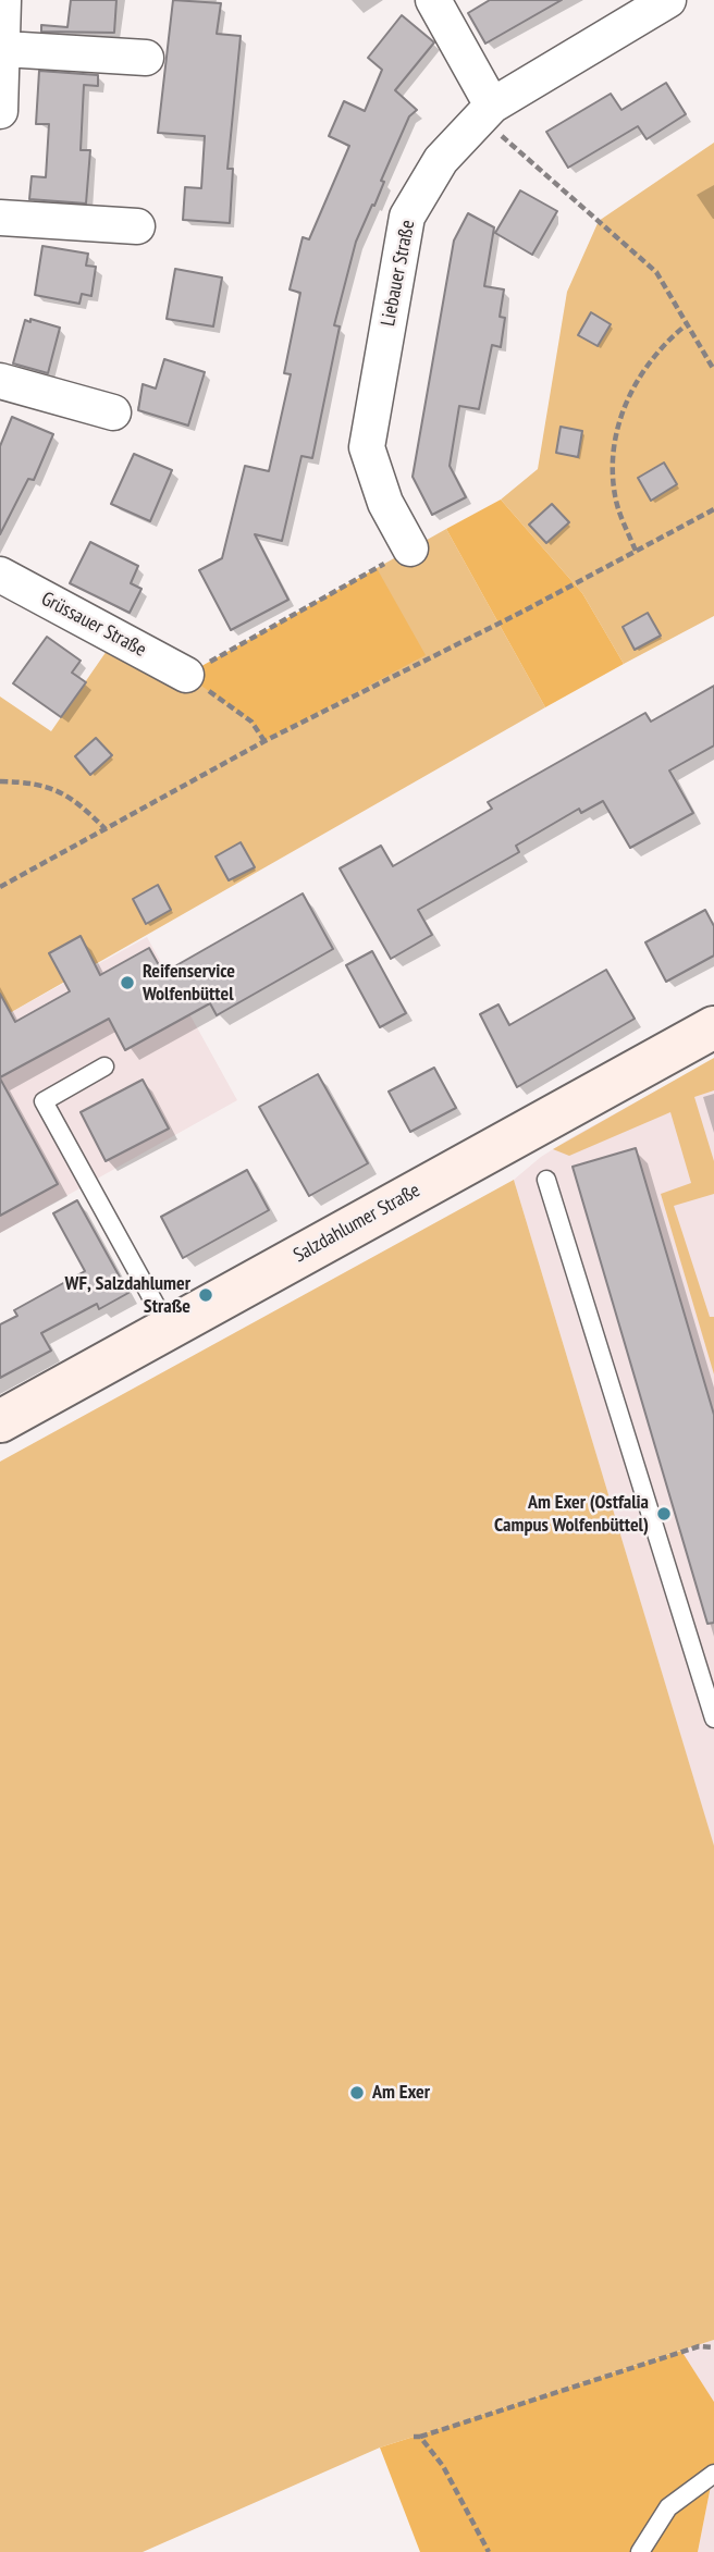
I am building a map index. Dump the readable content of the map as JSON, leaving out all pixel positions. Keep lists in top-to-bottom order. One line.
{"streets":{"street":["Liebauer Straße","Grüssauer Straße","Salzdahlumer Straße"]},"places":["Reifenservice Wolfenbüttel","WF, Salzdahlumer Straße","Am Exer (Ostfalia Campus Wolfenbüttel)","Am Exer"]}
